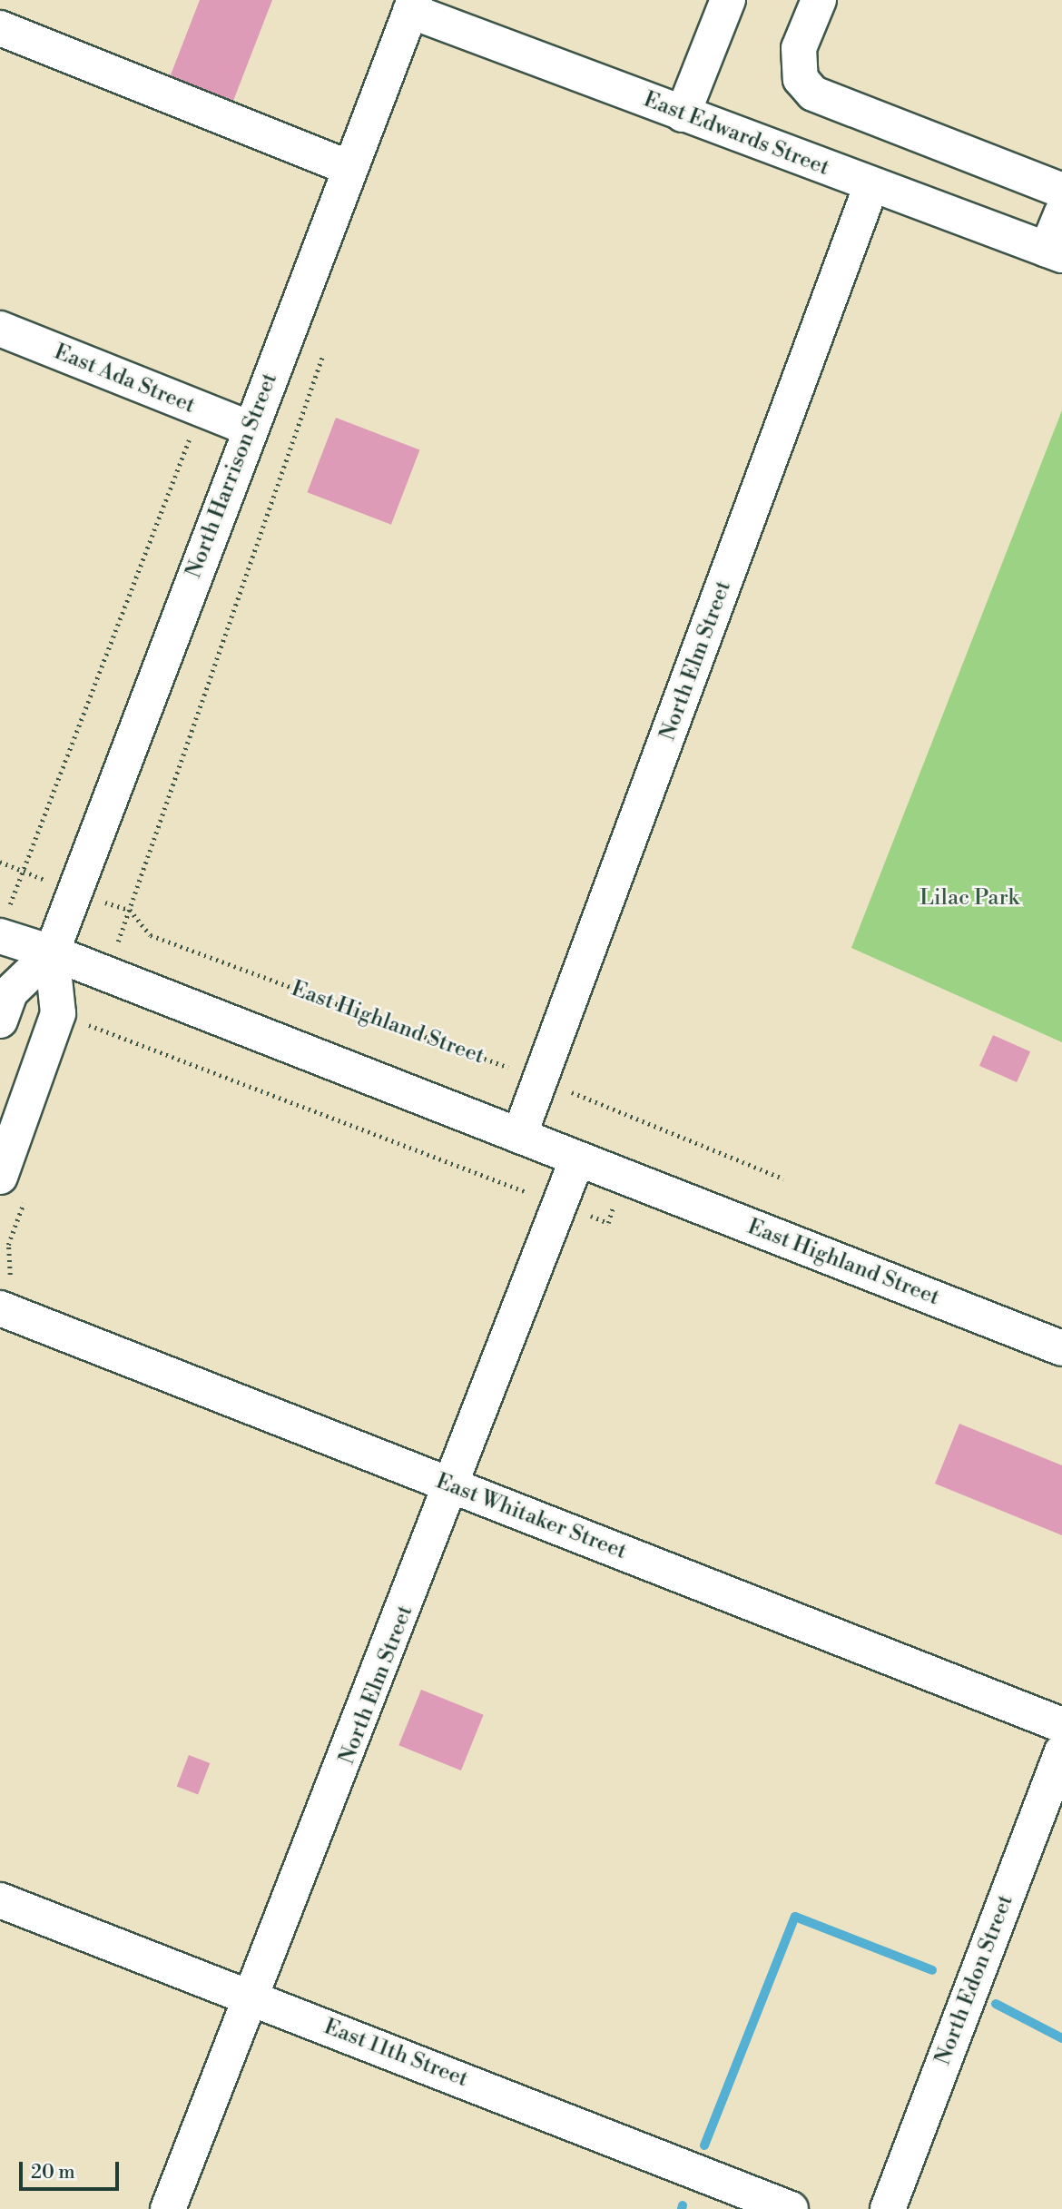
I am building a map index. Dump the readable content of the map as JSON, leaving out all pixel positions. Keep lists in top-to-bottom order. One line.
{"streets":{"street":["East Edwards Street","East Ada Street","North Harrison Street","North Elm Street","East Highland Street","East Whitaker Street","North Edon Street","East 11th Street"]},"crossings":[["East Edwards Street","North Harrison Street"],["East Edwards Street","North Elm Street"],["East Ada Street","North Harrison Street"],["North Harrison Street","East Highland Street"],["North Elm Street","East Highland Street"],["North Elm Street","East Whitaker Street"],["North Elm Street","East 11th Street"]],"parks":["Lilac Park"],"scale_bar":"20 m"}
